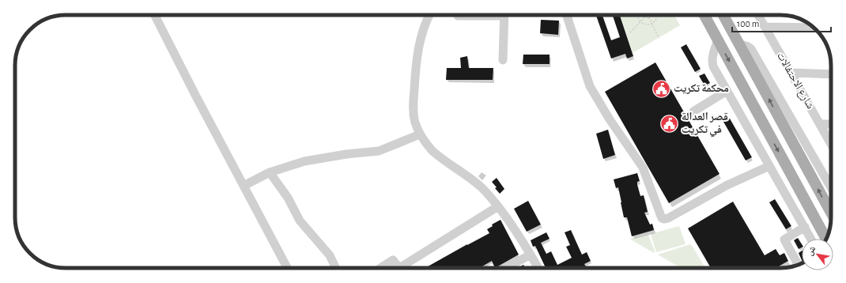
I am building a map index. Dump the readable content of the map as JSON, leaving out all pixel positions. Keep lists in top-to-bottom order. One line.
{"streets":{"street":["شارع الاحتفالات"]},"places":{"public building":["محكمة تكريت","قصر العدالة في تكريت"]},"scale_bar":"100 m","north":"top left"}
